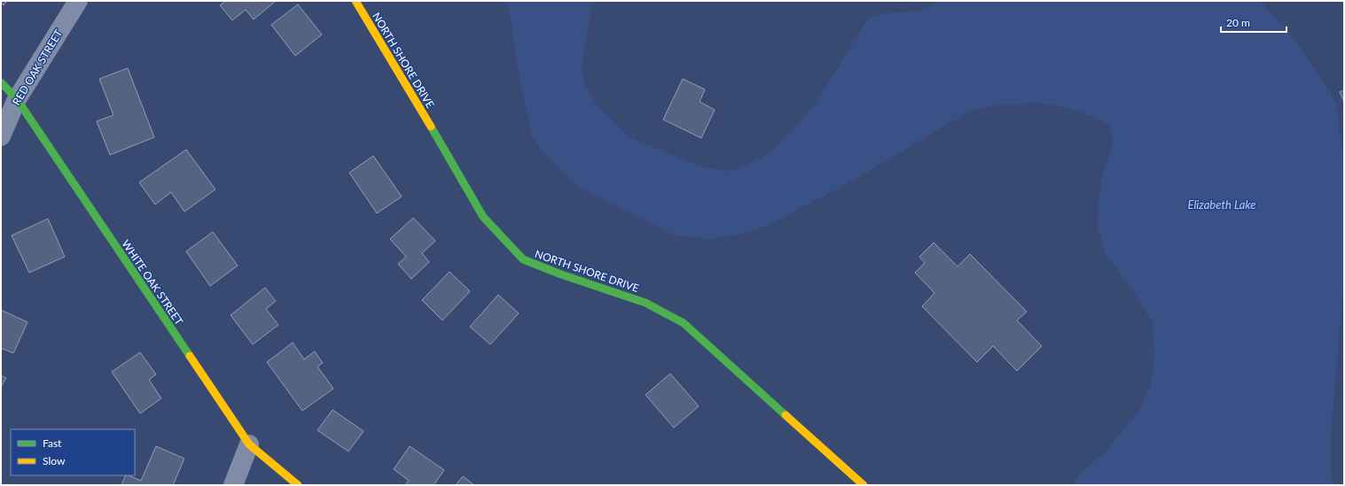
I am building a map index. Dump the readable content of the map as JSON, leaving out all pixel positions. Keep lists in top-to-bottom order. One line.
{"streets":{"street":["NORTH SHORE DRIVE","RED OAK STREET","WHITE OAK STREET"]},"crossings":[["RED OAK STREET","WHITE OAK STREET"]],"water":["Elizabeth Lake"],"legend":["Fast","Slow"],"scale_bar":"20 m"}
